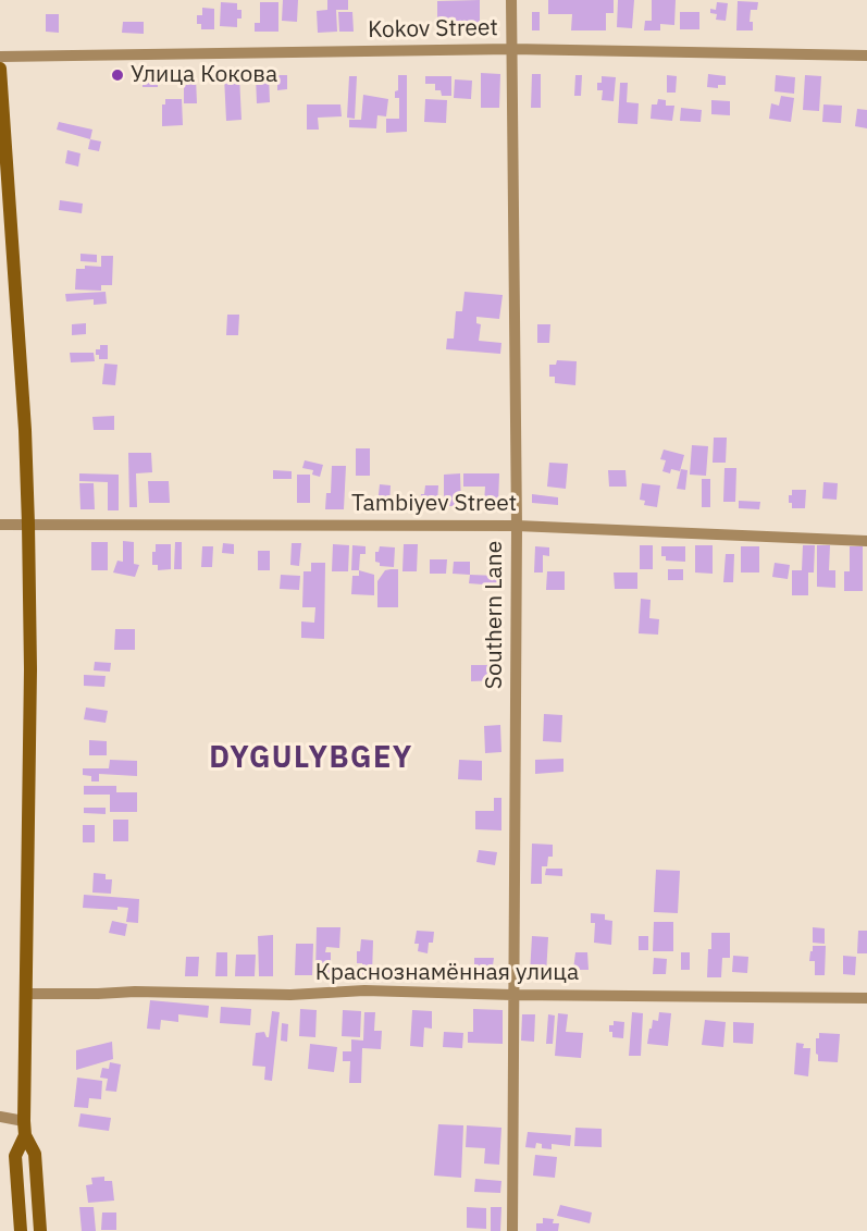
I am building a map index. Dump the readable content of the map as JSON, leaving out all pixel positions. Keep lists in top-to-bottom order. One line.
{"streets":{"street":["Kokov Street","Tambiyev Street","Southern Lane","Краснознамённая улица"]},"crossings":[["Kokov Street","Southern Lane"],["Tambiyev Street","Southern Lane"],["Southern Lane","Краснознамённая улица"]],"districts":["DYGULYBGEY"],"places":["Улица Кокова"]}
